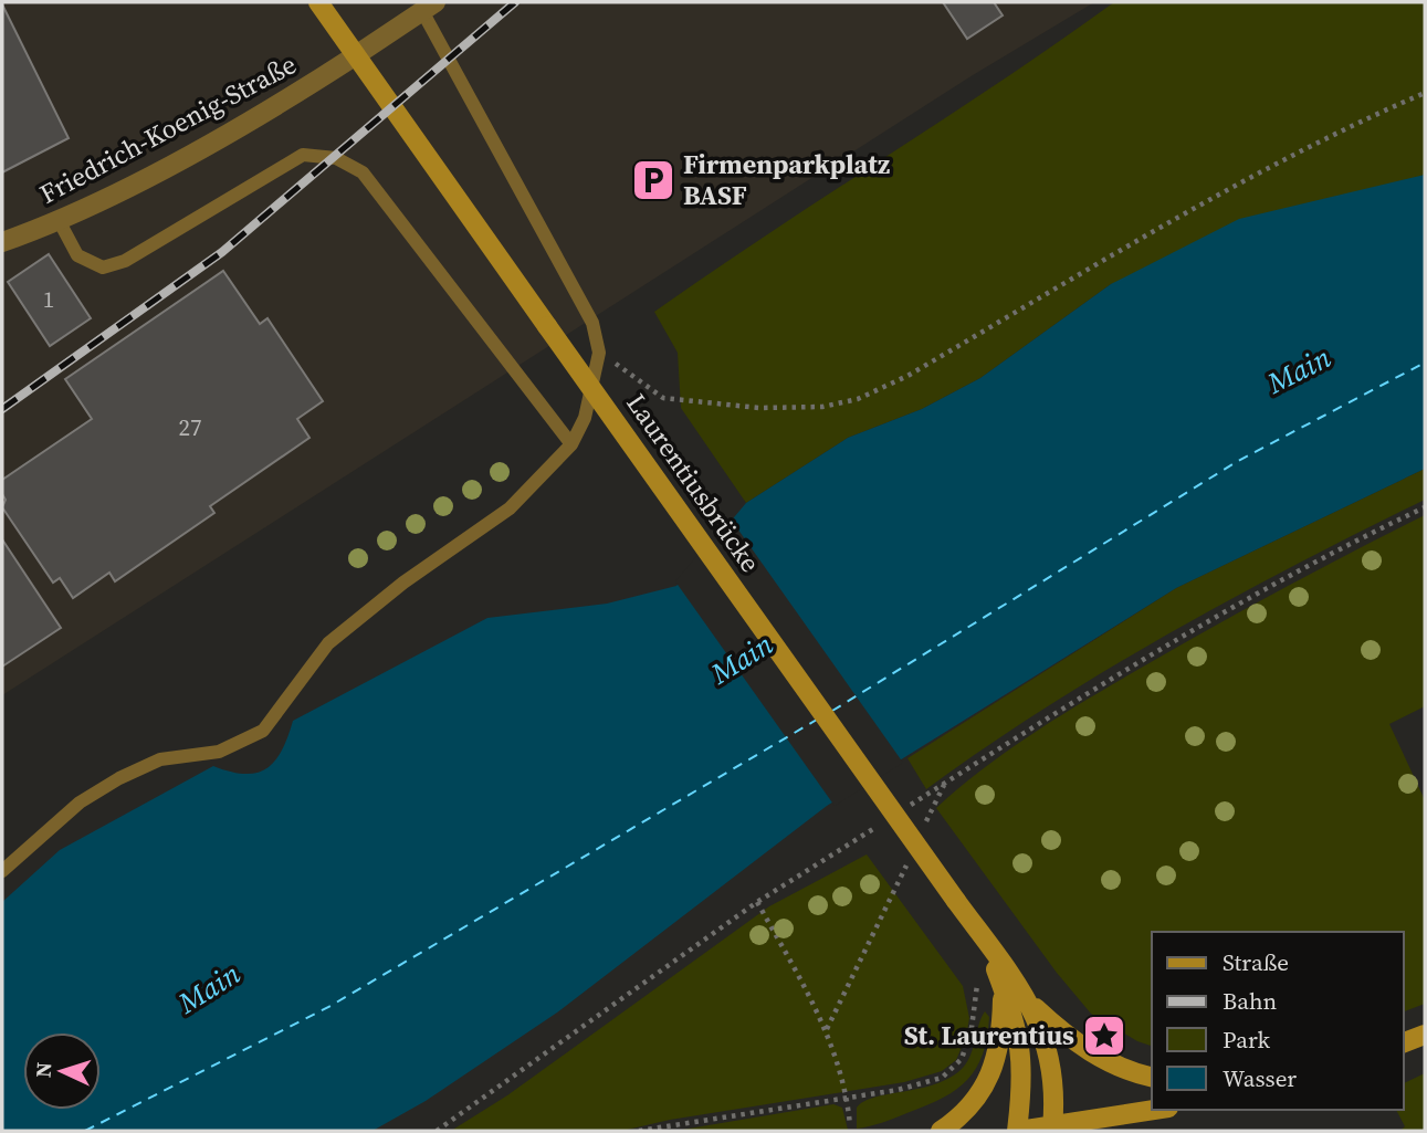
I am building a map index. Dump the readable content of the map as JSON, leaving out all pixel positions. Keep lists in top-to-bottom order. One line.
{"streets":{"main road":["Laurentiusbrücke"],"street":["Friedrich-Koenig-Straße"]},"crossings":[["Friedrich-Koenig-Straße","Laurentiusbrücke"]],"water":["Main"],"places":{"parking":["Firmenparkplatz BASF"],"place":["St. Laurentius"]},"house_numbers":["1","27"],"legend":["Straße","Bahn","Park","Wasser"],"north":"left"}
